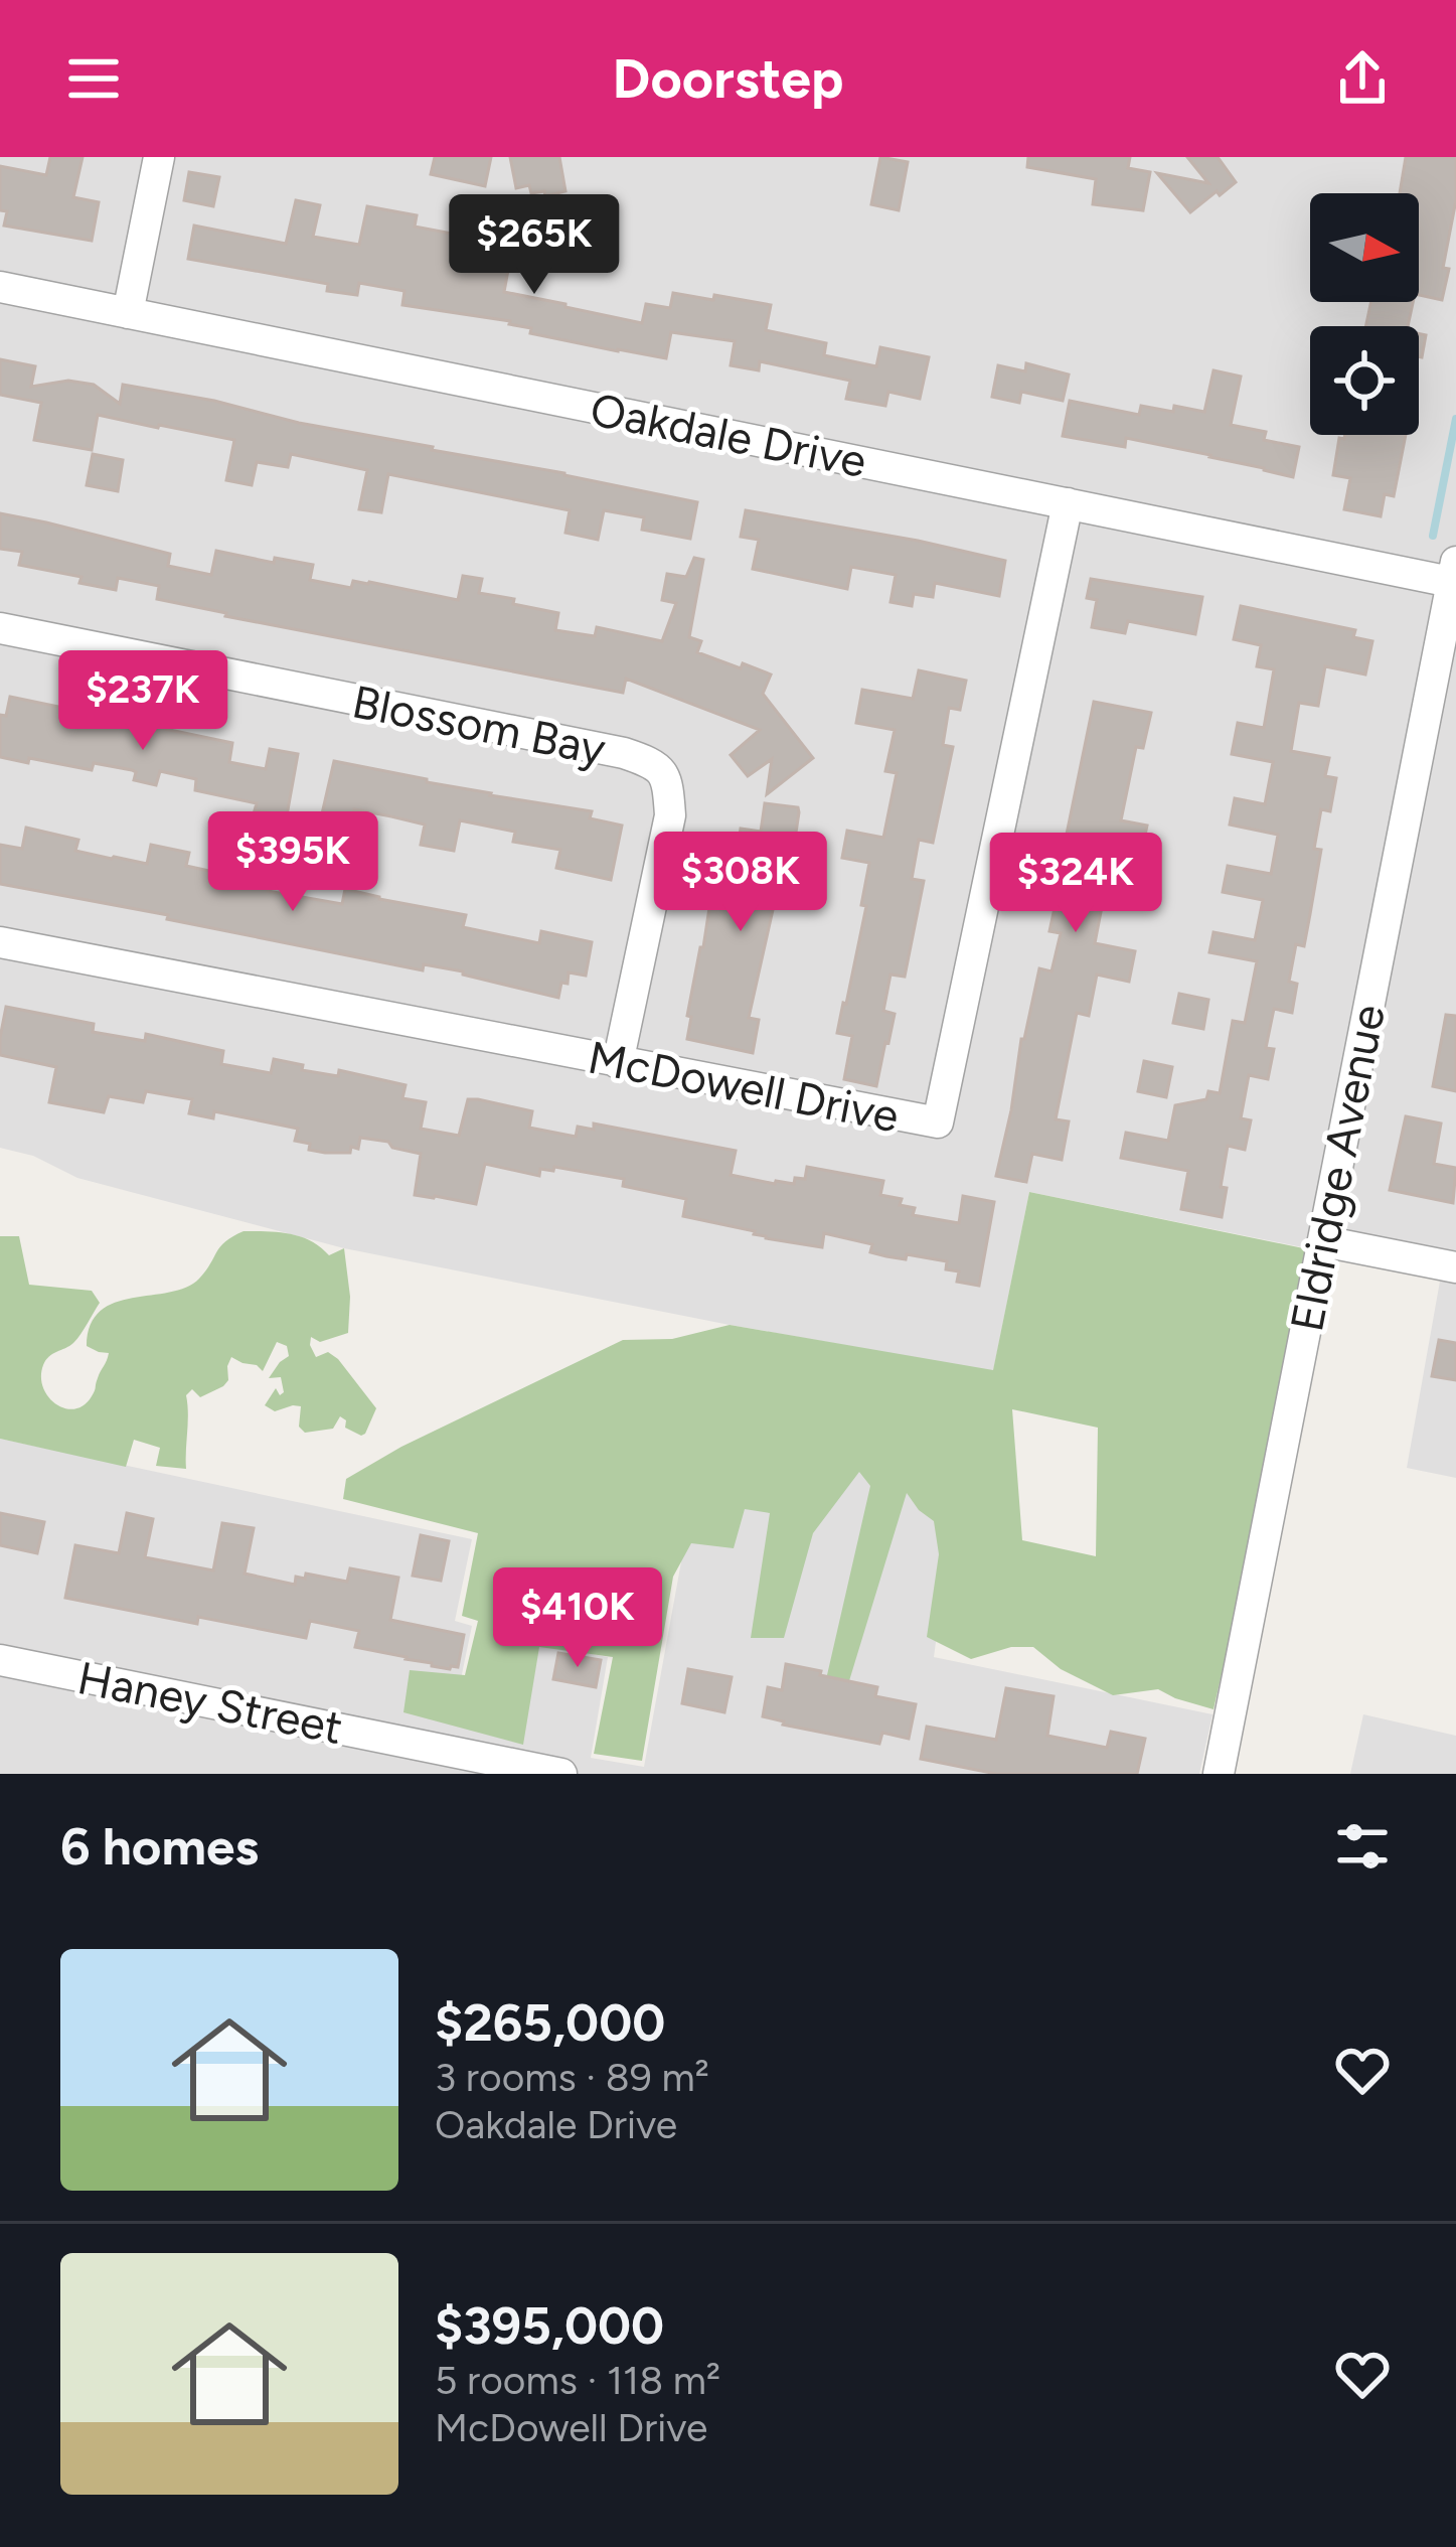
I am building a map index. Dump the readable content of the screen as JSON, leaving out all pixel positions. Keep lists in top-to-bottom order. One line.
{"streets":{"street":["Oakdale Drive","Blossom Bay","McDowell Drive","Eldridge Avenue","Haney Street"]},"crossings":[["Oakdale Drive","McDowell Drive"],["Oakdale Drive","Eldridge Avenue"],["Blossom Bay","McDowell Drive"]],"north":"right","page":{"header":"Doorstep","price":["$265K","$237K","$395K","$308K","$324K","$410K"],"heading":"6 homes","list":[{"name":"$265,000","note":"3 rooms · 89 m² · Oakdale Drive"},{"name":"$395,000","note":"5 rooms · 118 m² · McDowell Drive"}]}}
